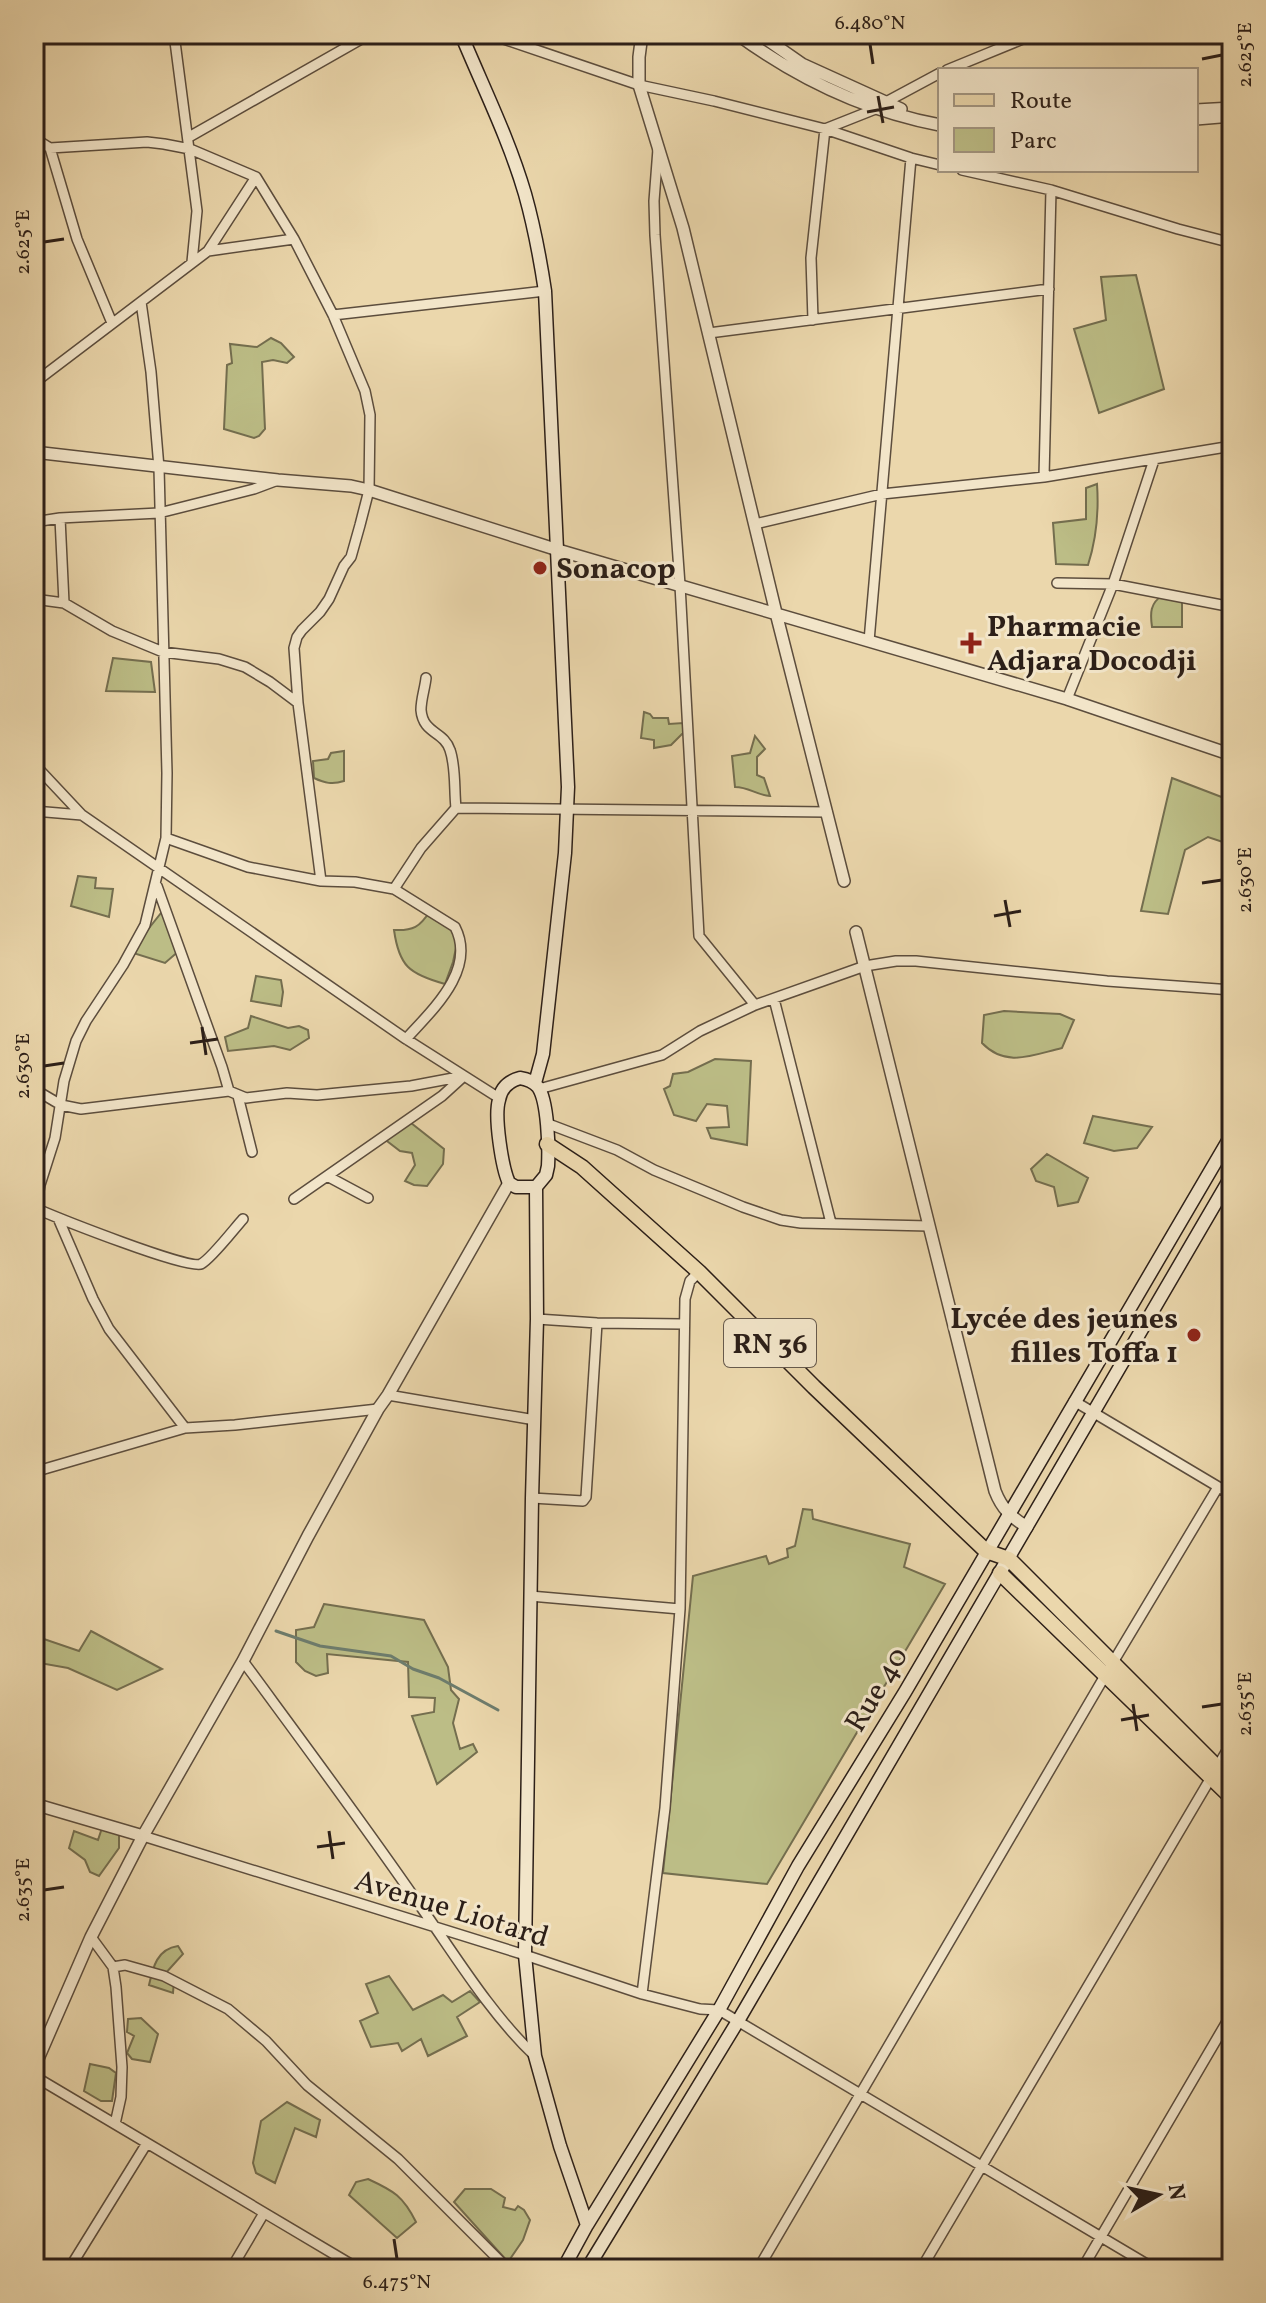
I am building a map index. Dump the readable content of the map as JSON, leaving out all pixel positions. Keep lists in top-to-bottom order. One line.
{"streets":{"main road":["RN 36","Rue 40"],"street":["Avenue Liotard"]},"crossings":[["RN 36","Rue 40"],["Rue 40","Avenue Liotard"]],"places":{"other":["Sonacop","Lycée des jeunes filles Toffa 1"],"health":["Pharmacie Adjara Docodji"]},"legend":["Route","Parc"],"north":"right","coordinates":["6.480°N","2.625°E","2.630°E","2.635°E","6.475°N"]}
